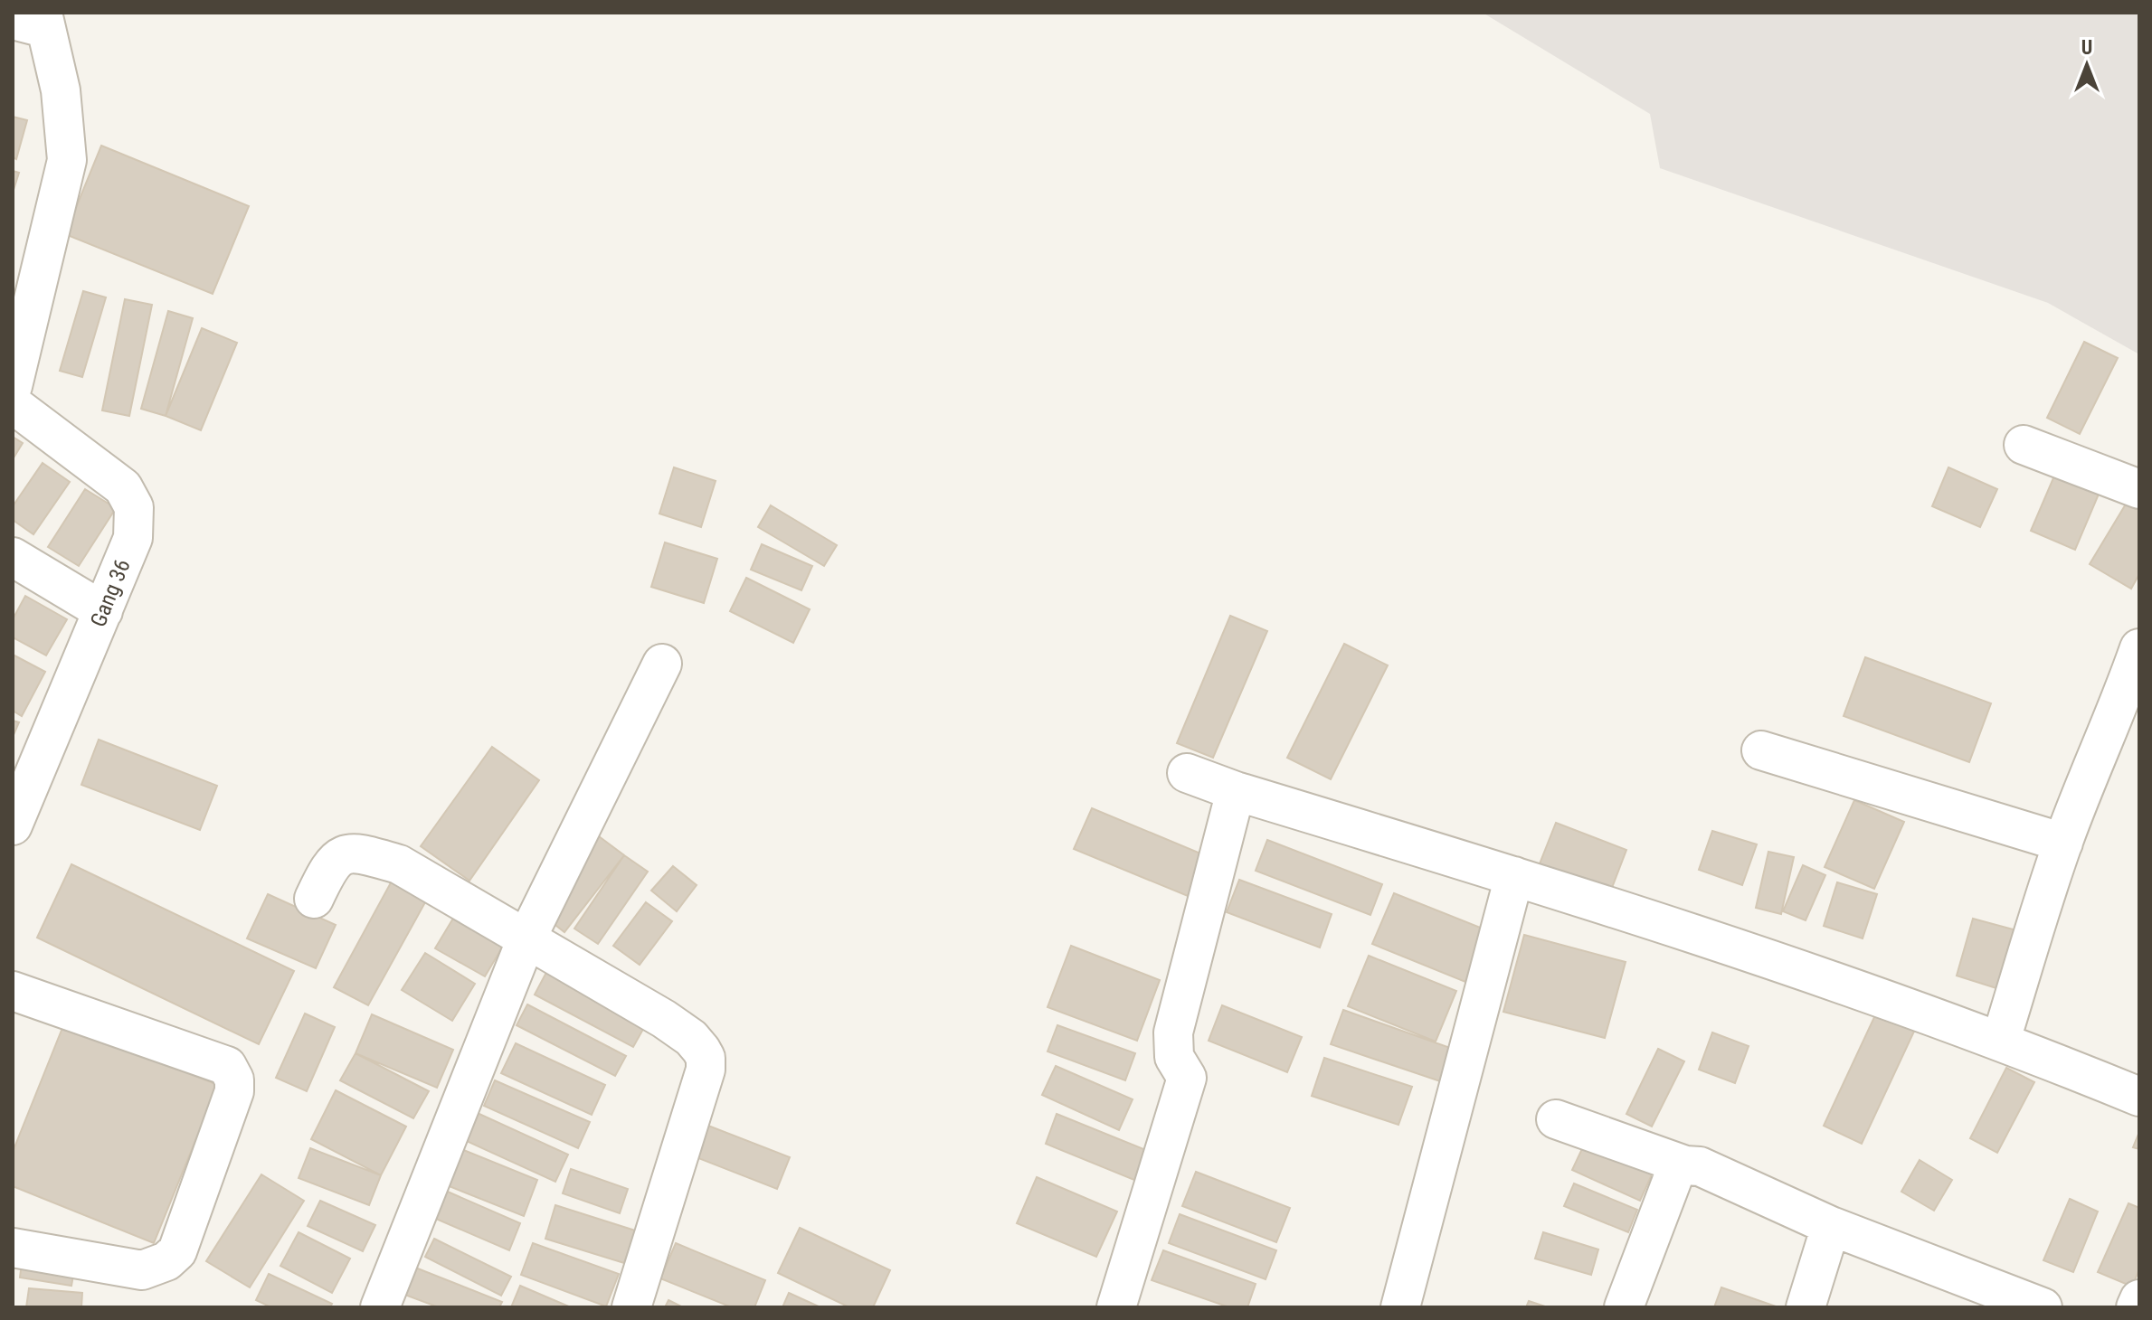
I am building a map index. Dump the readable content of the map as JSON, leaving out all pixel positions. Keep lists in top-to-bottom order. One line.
{"streets":{"street":["Gang 36"]},"north":"top"}
